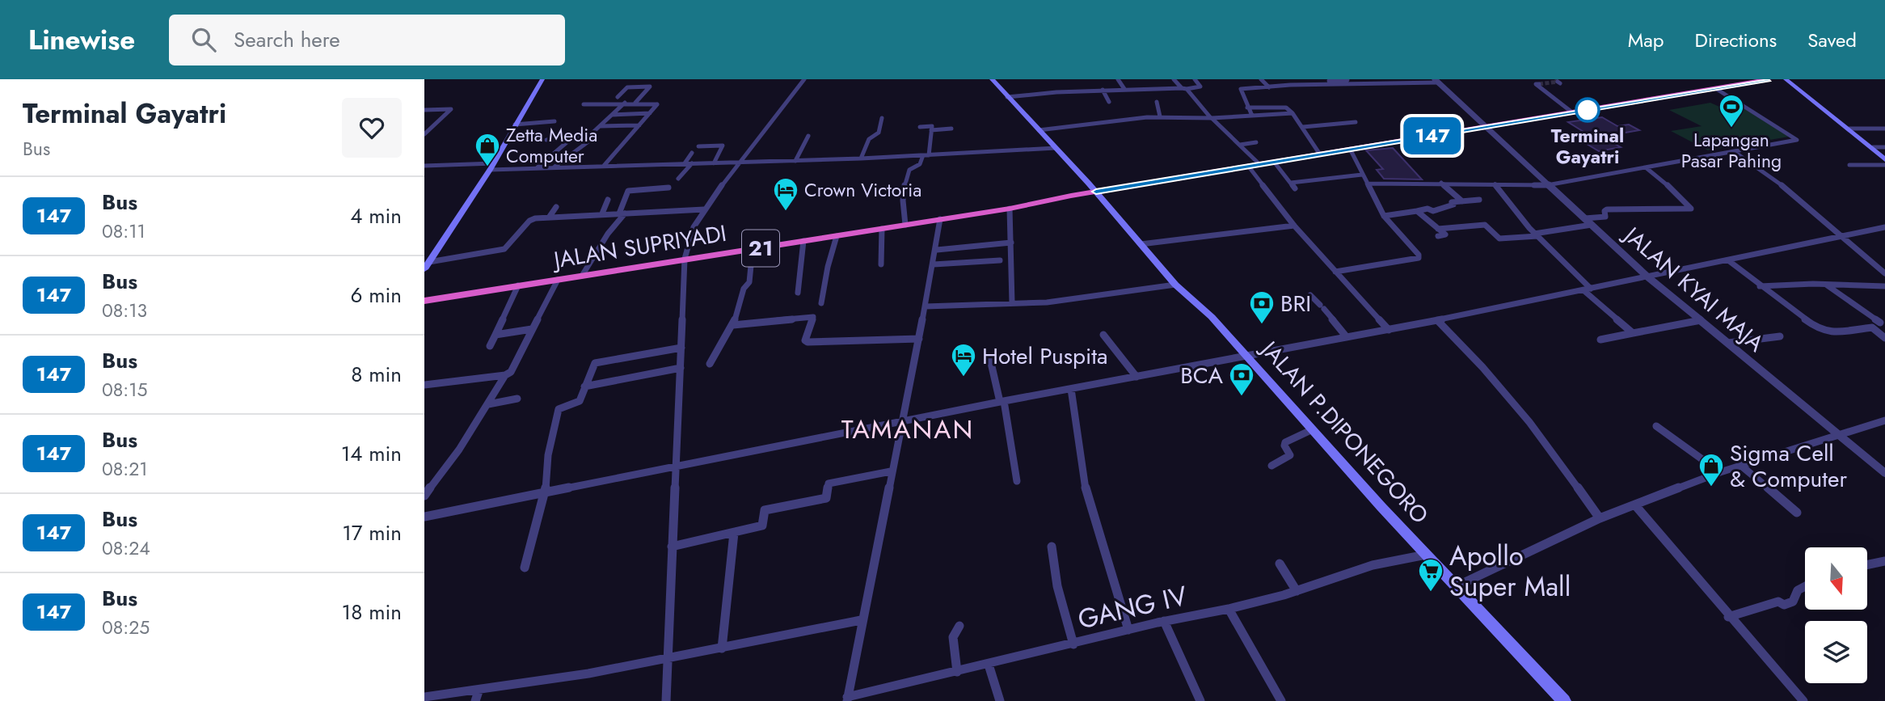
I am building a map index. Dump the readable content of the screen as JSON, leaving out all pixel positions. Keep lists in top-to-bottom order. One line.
{"streets":{"highway":["JALAN SUPRIYADI","21"],"main road":["JALAN P.DIPONEGORO"],"street":["JALAN KYAI MAJA","GANG IV"]},"crossings":[["JALAN SUPRIYADI","21"],["JALAN SUPRIYADI","JALAN P.DIPONEGORO"],["21","JALAN KYAI MAJA"],["21","JALAN P.DIPONEGORO"],["JALAN P.DIPONEGORO","GANG IV"]],"districts":["TAMANAN"],"places":{"other":["Terminal Gayatri"],"sports":["Lapangan Pasar Pahing"],"shop":["Zetta Media Computer","Sigma Cell & Computer"],"hotel":["Crown Victoria","Hotel Puspita"],"bank":["BRI","BCA"],"supermarket":["Apollo Super Mall"]},"lines":["bus line 147"],"north":"bottom","page":{"header":"Linewise","search":"Search here","nav":["Map","Directions","Saved"],"heading":["Terminal Gayatri","Bus"],"on_map":"147","list":[{"mark":"147","name":"Bus","note":"08:11","value":"4 min"},{"mark":"147","name":"Bus","note":"08:13","value":"6 min"},{"mark":"147","name":"Bus","note":"08:15","value":"8 min"},{"mark":"147","name":"Bus","note":"08:21","value":"14 min"},{"mark":"147","name":"Bus","note":"08:24","value":"17 min"},{"mark":"147","name":"Bus","note":"08:25","value":"18 min"}]}}
